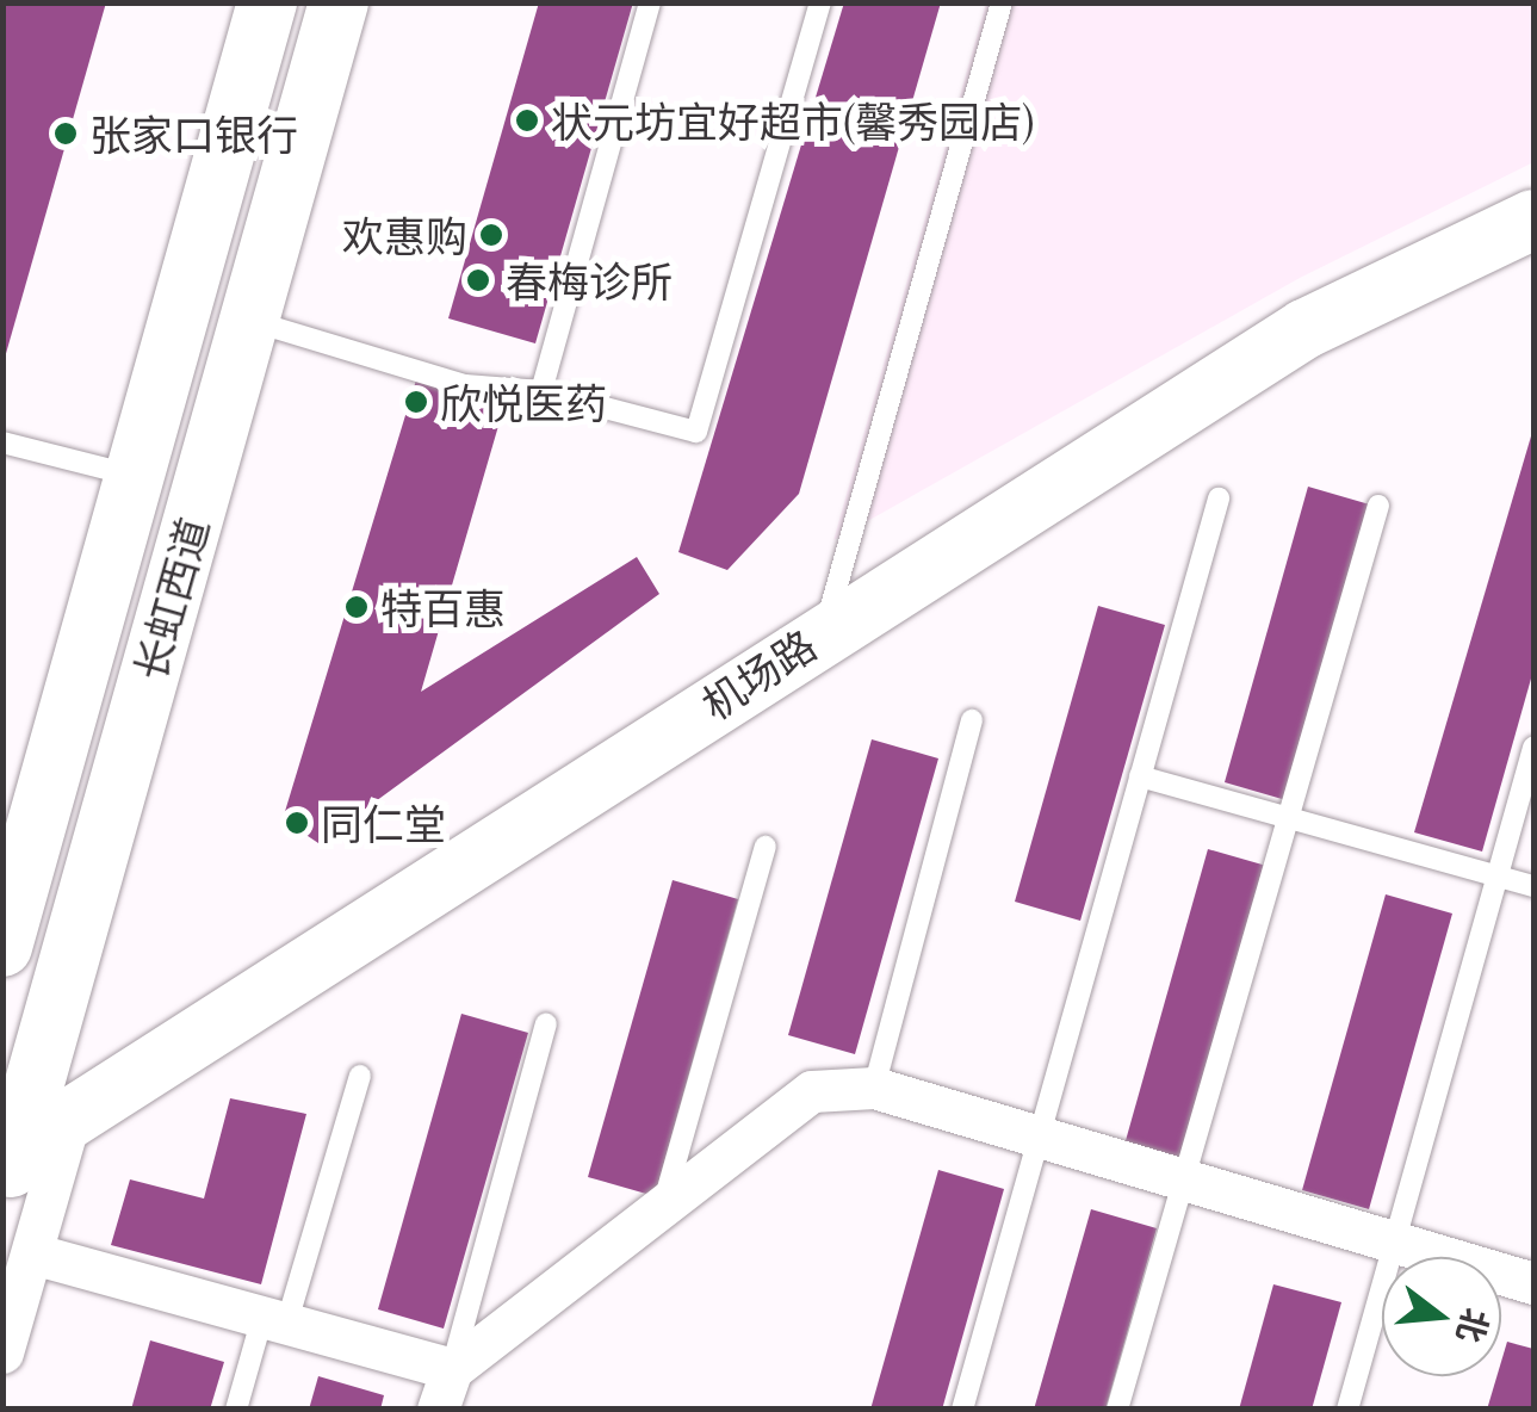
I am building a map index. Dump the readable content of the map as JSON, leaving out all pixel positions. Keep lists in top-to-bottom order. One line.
{"streets":{"street":["长虹西道","机场路"]},"crossings":[["长虹西道","机场路"]],"places":["状元坊宜好超市(馨秀园店)","张家口银行","欢惠购","春梅诊所","欣悦医药","特百惠","同仁堂"],"north":"right"}
